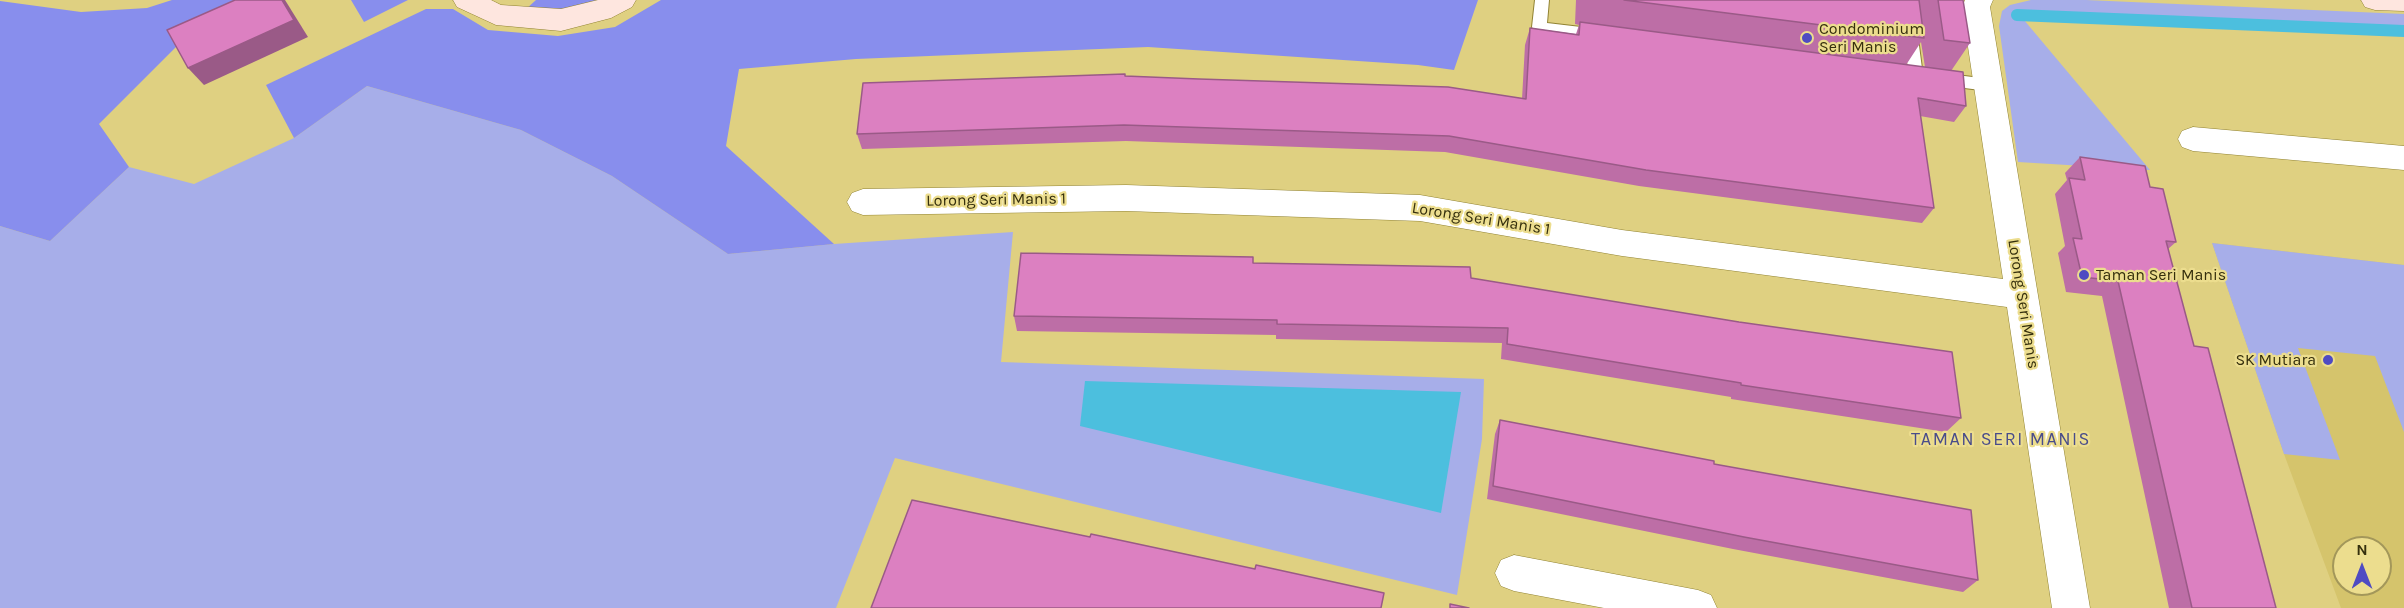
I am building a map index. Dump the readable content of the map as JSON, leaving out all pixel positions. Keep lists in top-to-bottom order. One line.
{"streets":{"street":["Lorong Seri Manis 1","Lorong Seri Manis"]},"crossings":[["Lorong Seri Manis 1","Lorong Seri Manis"]],"districts":["TAMAN SERI MANIS"],"places":["Condominium Seri Manis","Taman Seri Manis","SK Mutiara"],"north":"top"}
